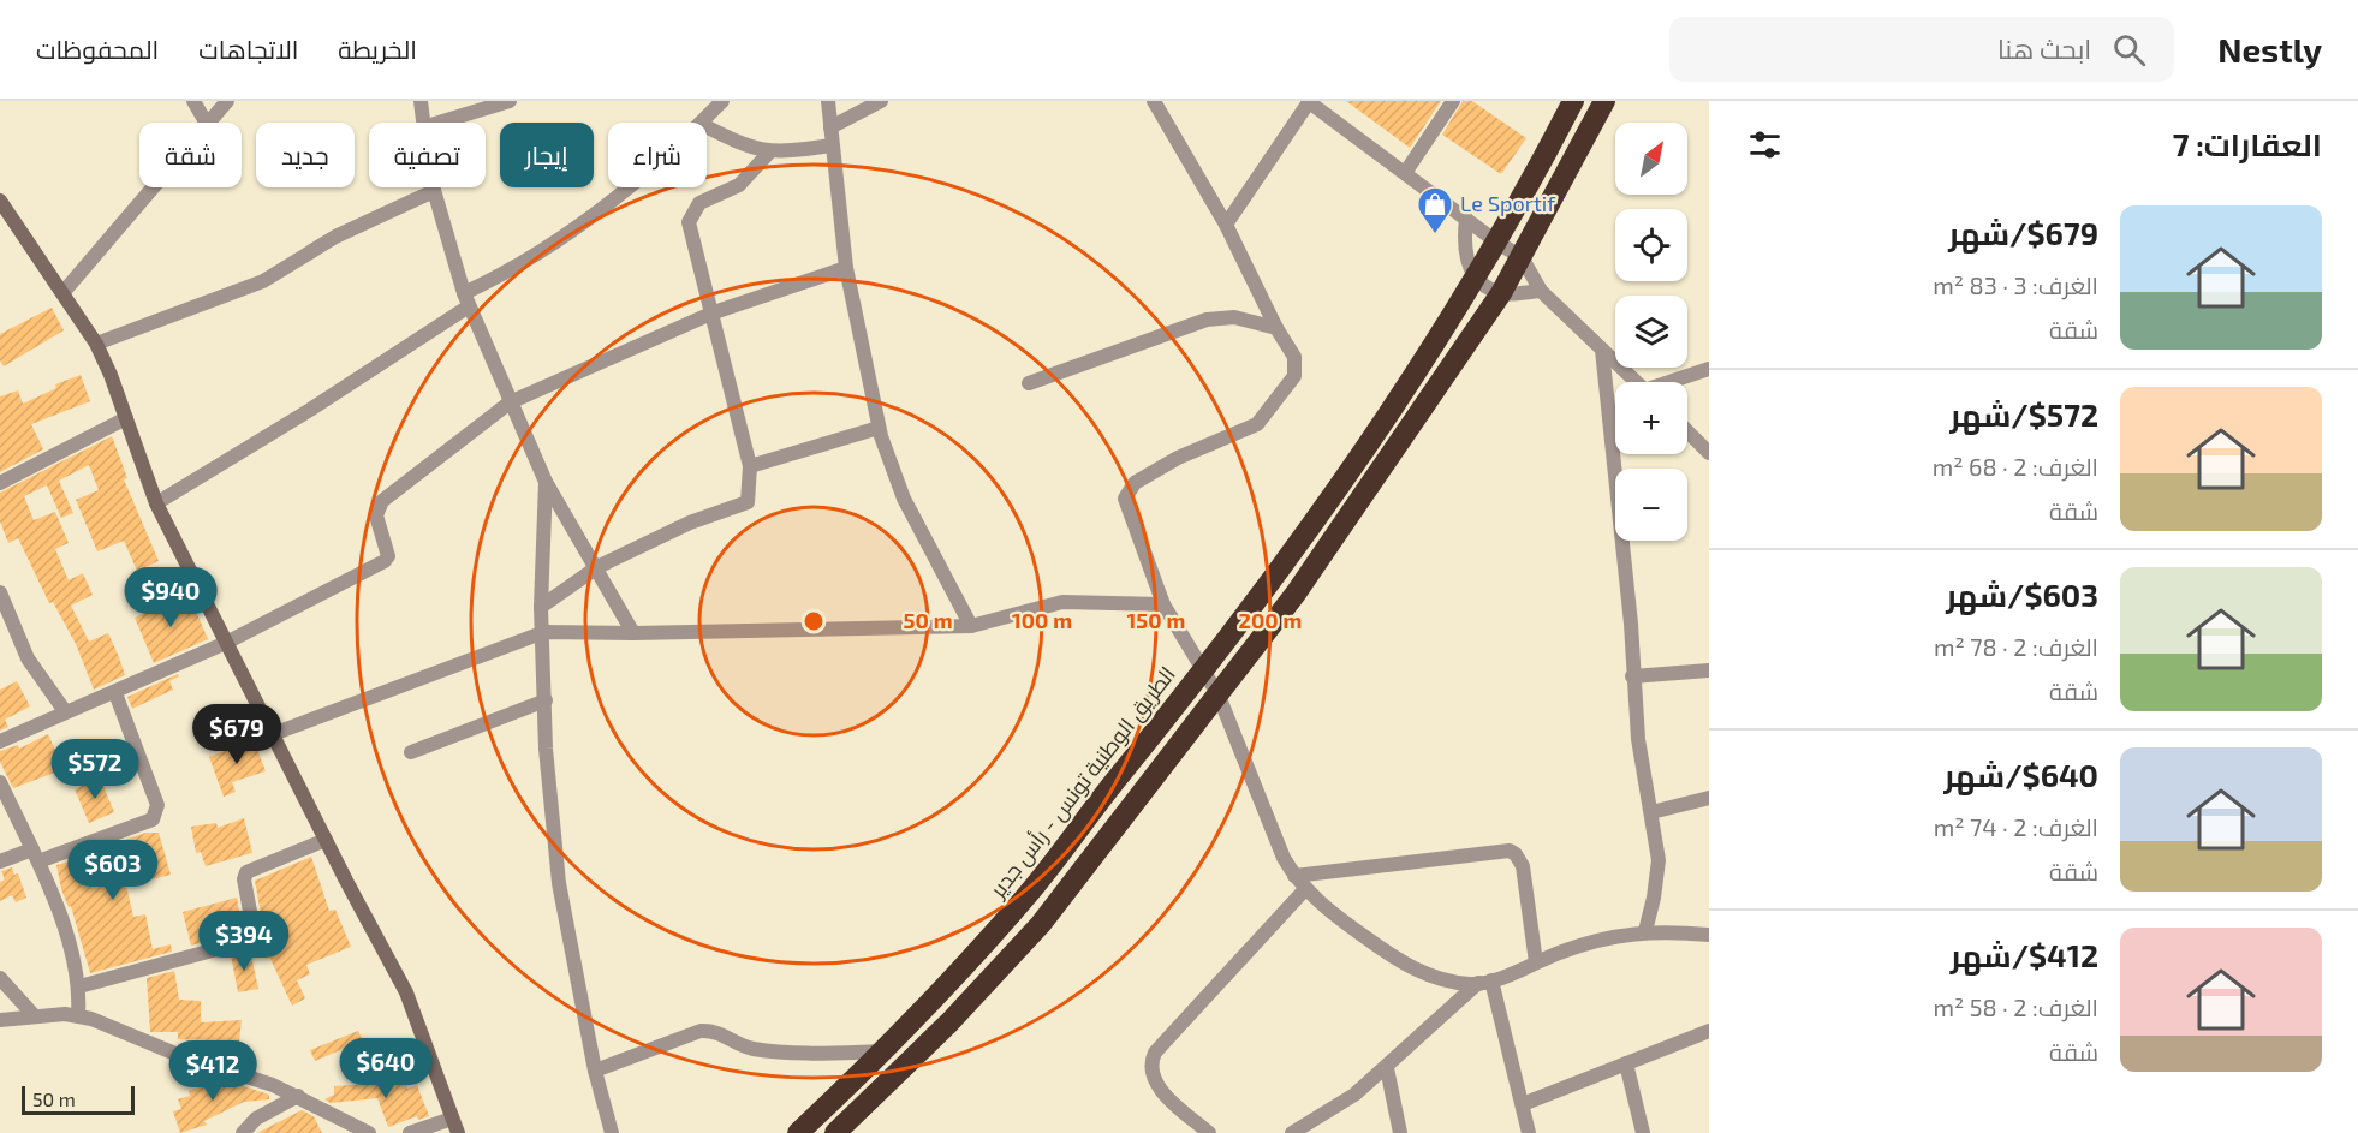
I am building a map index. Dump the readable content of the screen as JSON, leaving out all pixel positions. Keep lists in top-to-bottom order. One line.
{"streets":{"highway":["الطريق الوطنية تونس - رأس جدير"]},"places":{"shop":["Le Sportif"]},"scale_bar":"50 m","north":"top right","page":{"header":"Nestly","search":"ابحث هنا","nav":["الخريطة","الاتجاهات","المحفوظات"],"heading":"العقارات: 7","map_buttons":["+","−"],"chip":["شراء","إيجار","تصفية","جديد","شقة"],"list":[{"name":"$679/شهر","note":"الغرف: 3 · 83 m² · شقة"},{"name":"$572/شهر","note":"الغرف: 2 · 68 m² · شقة"},{"name":"$603/شهر","note":"الغرف: 2 · 78 m² · شقة"},{"name":"$640/شهر","note":"الغرف: 2 · 74 m² · شقة"},{"name":"$412/شهر","note":"الغرف: 2 · 58 m² · شقة"}],"price":["$940","$679","$572","$603","$394","$640","$412"],"scale":"50 m"},"rings":["50 m","100 m","150 m","200 m"]}
